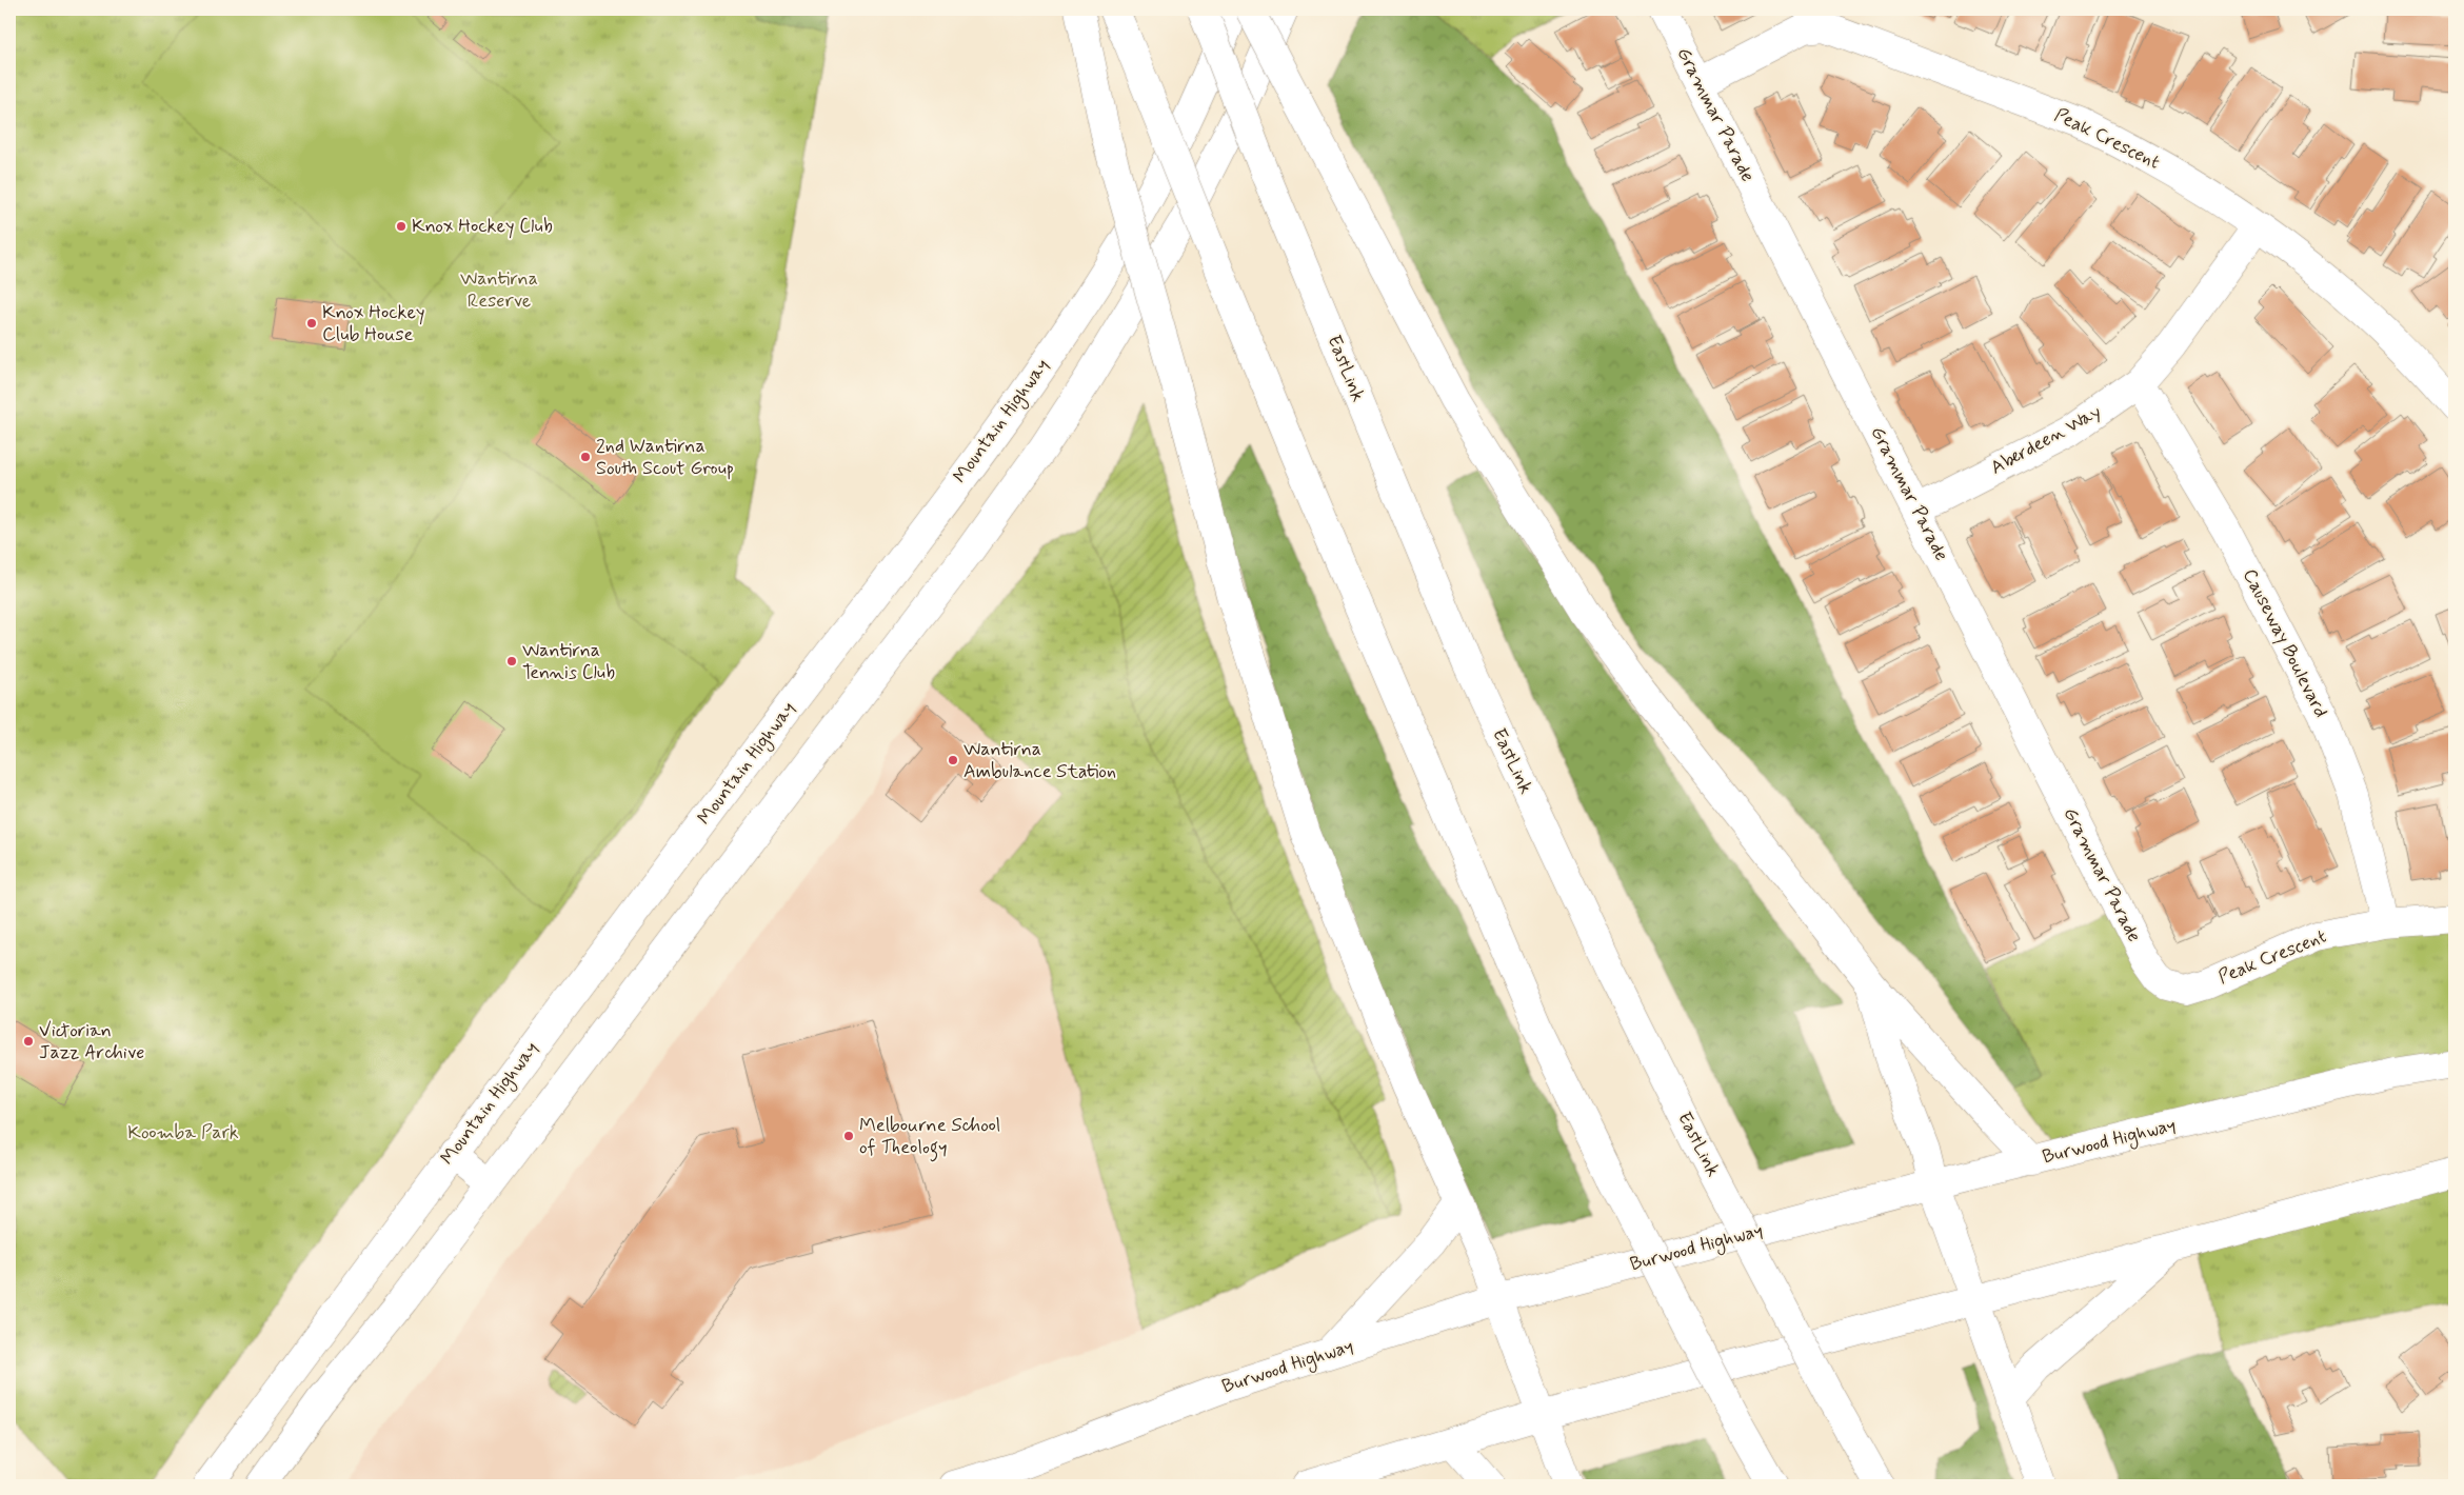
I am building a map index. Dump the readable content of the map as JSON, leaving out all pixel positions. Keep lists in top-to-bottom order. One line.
{"streets":{"main road":["Grammar Parade","Peak Crescent","EastLink","Mountain Highway","Aberdeen Way","Causeway Boulevard","Burwood Highway"]},"crossings":[["Grammar Parade","Peak Crescent"],["Grammar Parade","Aberdeen Way"],["Peak Crescent","Aberdeen Way"],["Peak Crescent","Causeway Boulevard"],["Aberdeen Way","Causeway Boulevard"]],"parks":["Wantirna Reserve","Koomba Park"],"places":["Knox Hockey Club","Knox Hockey Club House","2nd Wantirna South Scout Group","Wantirna Tennis Club","Wantirna Ambulance Station","Victorian Jazz Archive","Melbourne School of Theology"]}
